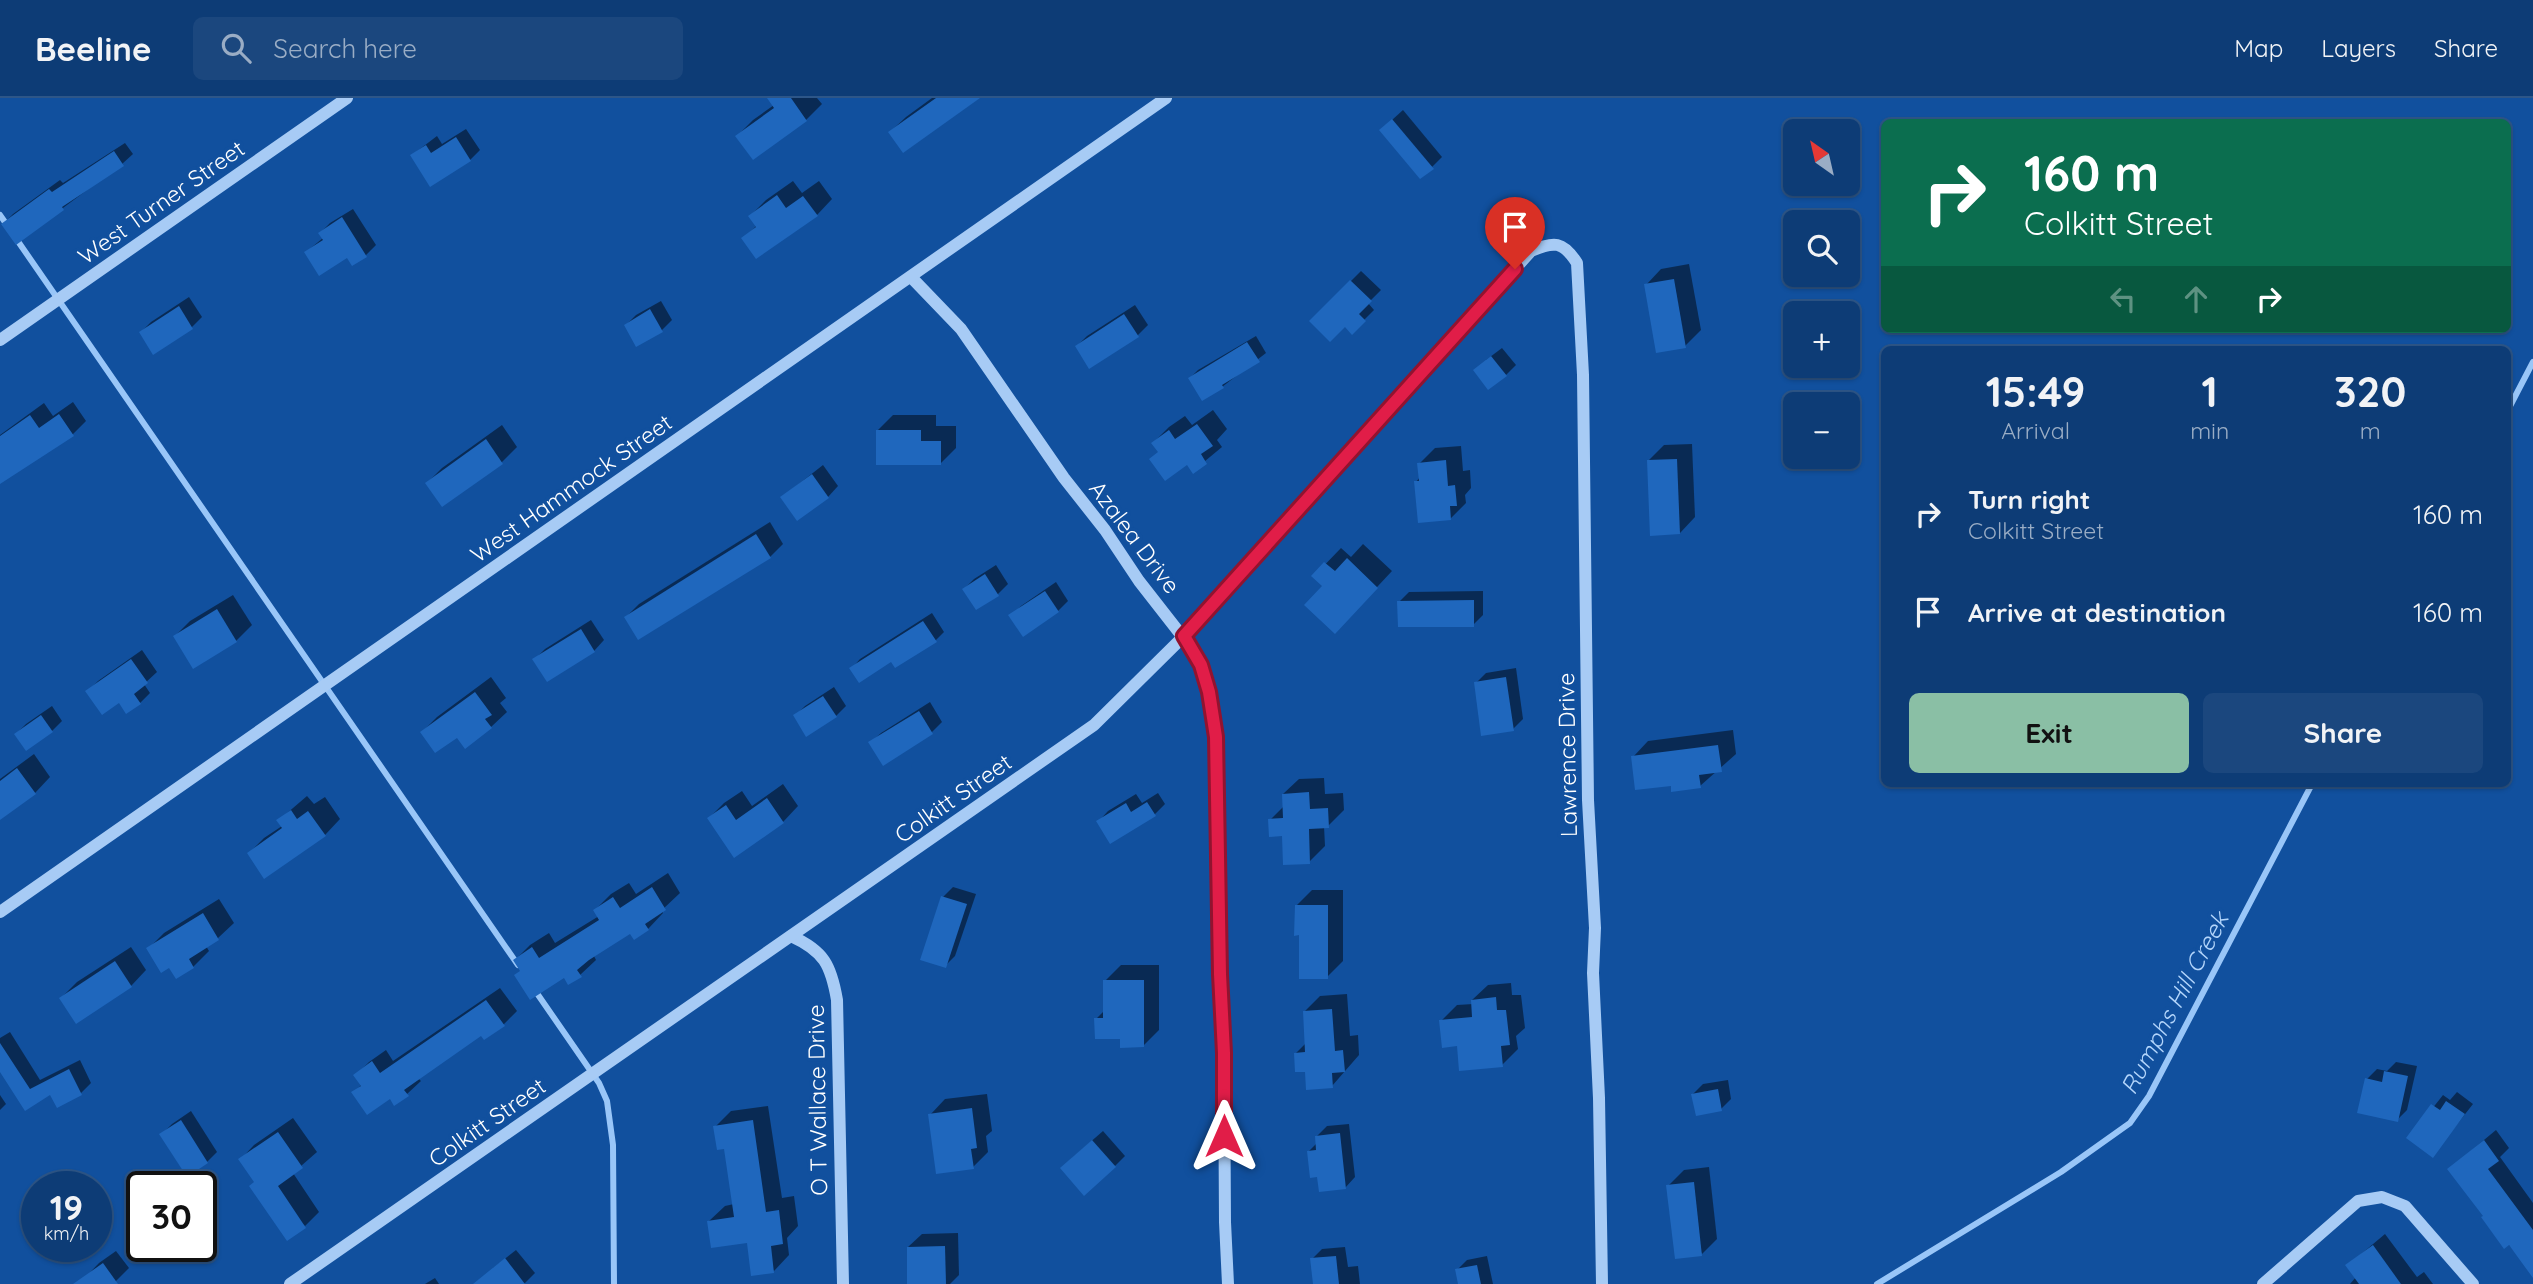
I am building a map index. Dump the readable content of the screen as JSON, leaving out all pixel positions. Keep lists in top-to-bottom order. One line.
{"streets":{"street":["West Turner Street","West Hammock Street","Azalea Drive","Lawrence Drive","Colkitt Street","O T Wallace Drive"]},"crossings":[["West Hammock Street","Azalea Drive"],["Azalea Drive","Colkitt Street"],["Lawrence Drive","Colkitt Street"],["Colkitt Street","O T Wallace Drive"]],"water":["Rumphs Hill Creek"],"north":"top left","page":{"header":"Beeline","search":"Search here","nav":["Map","Layers","Share"],"map_buttons":["+","−"],"turn":["160 m","Colkitt Street"],"eta":["15:49","Arrival","1","min","320","m"],"list":[{"name":"Turn right","note":"Colkitt Street","value":"160 m"},{"name":"Arrive at destination","value":"160 m"}],"buttons":["Exit","Share"],"speed":"19 km/h","limit":"30"}}
